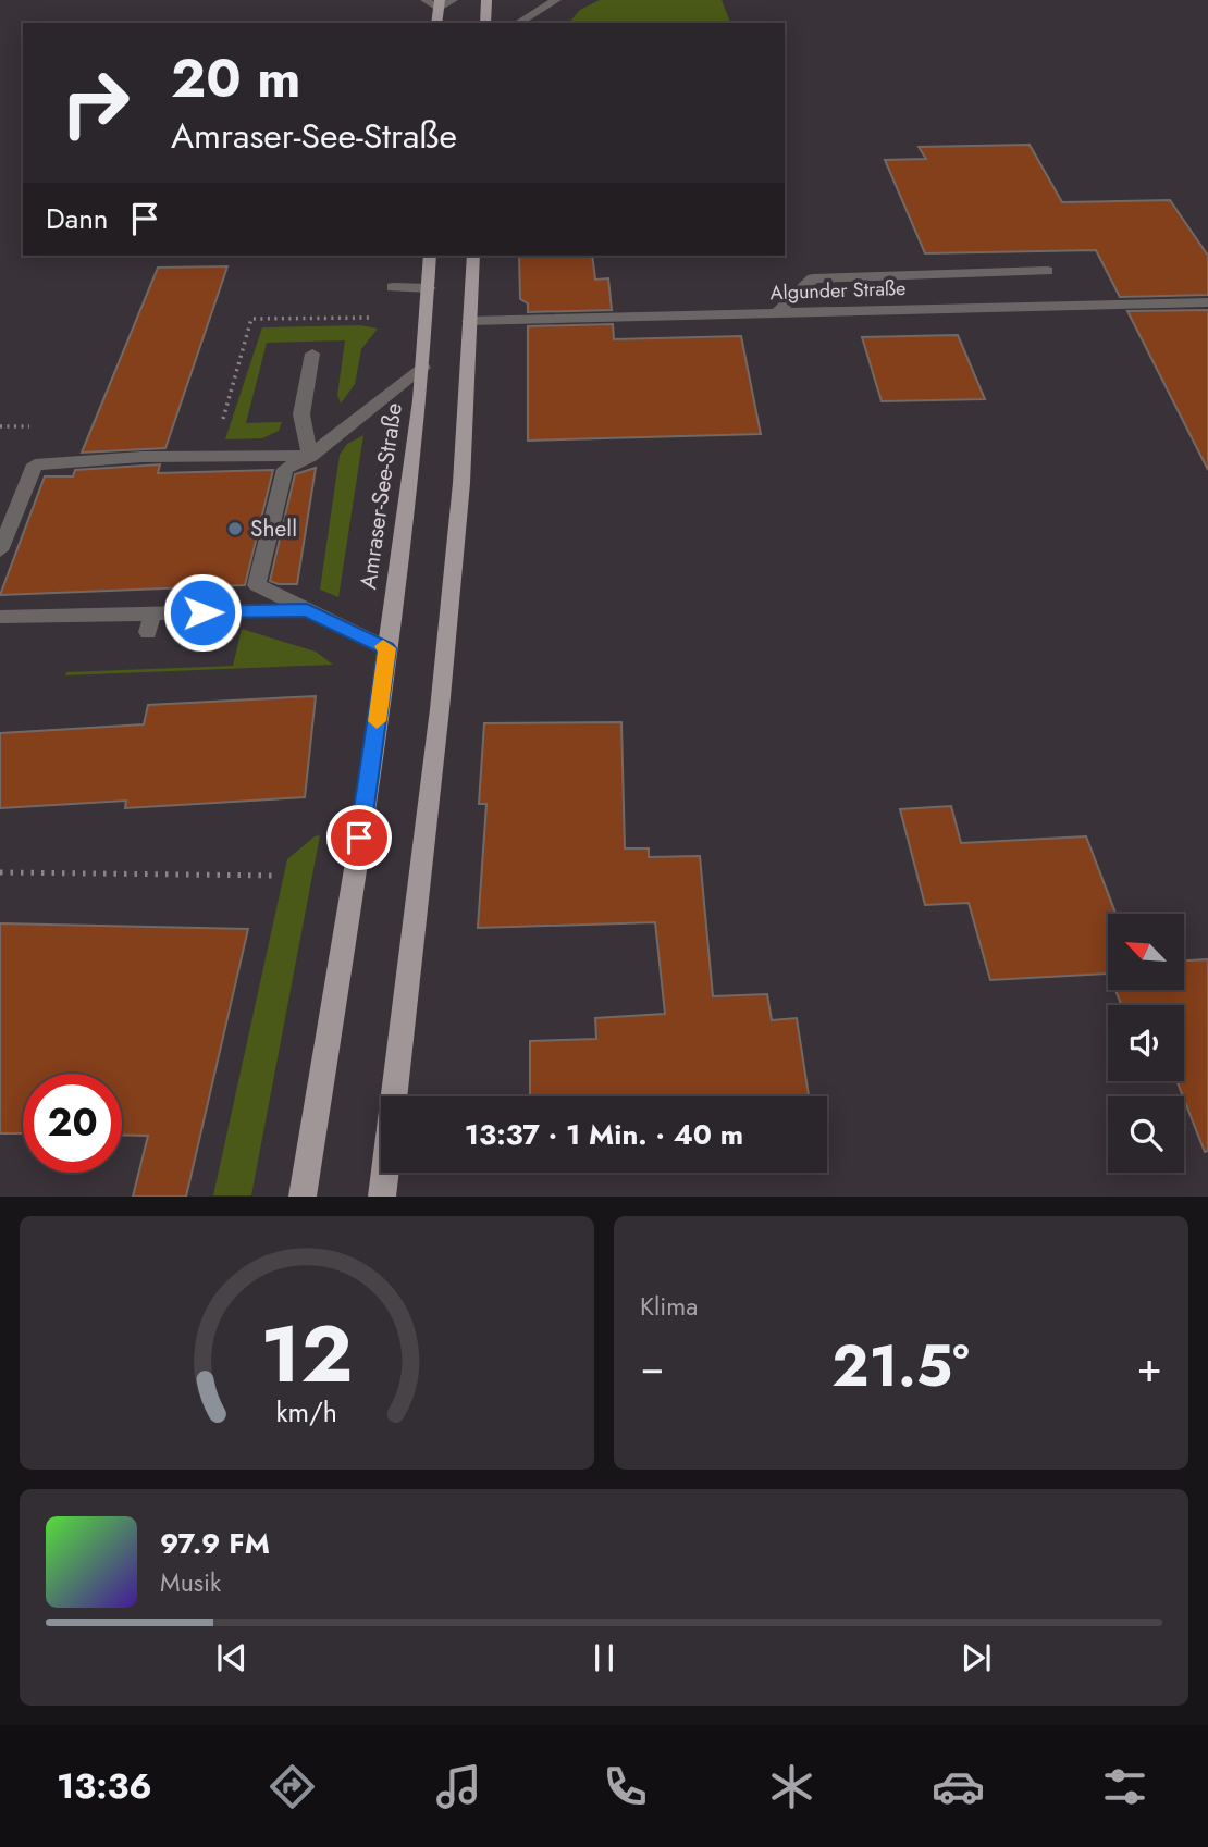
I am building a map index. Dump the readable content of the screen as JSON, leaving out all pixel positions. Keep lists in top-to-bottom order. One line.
{"streets":{"main road":["Amraser-See-Straße"],"street":["Algunder Straße"]},"places":["Shell"],"north":"top left","page":{"turn":["20 m","Amraser-See-Straße"],"then":"Dann","limit":"20","trip":"13:37 · 1 Min. · 40 m","tile":"Klima","heat":["−","21.5°","+"],"song":["97.9 FM","Musik"],"tabs":"13:36","gauge":["12","km/h"]}}
